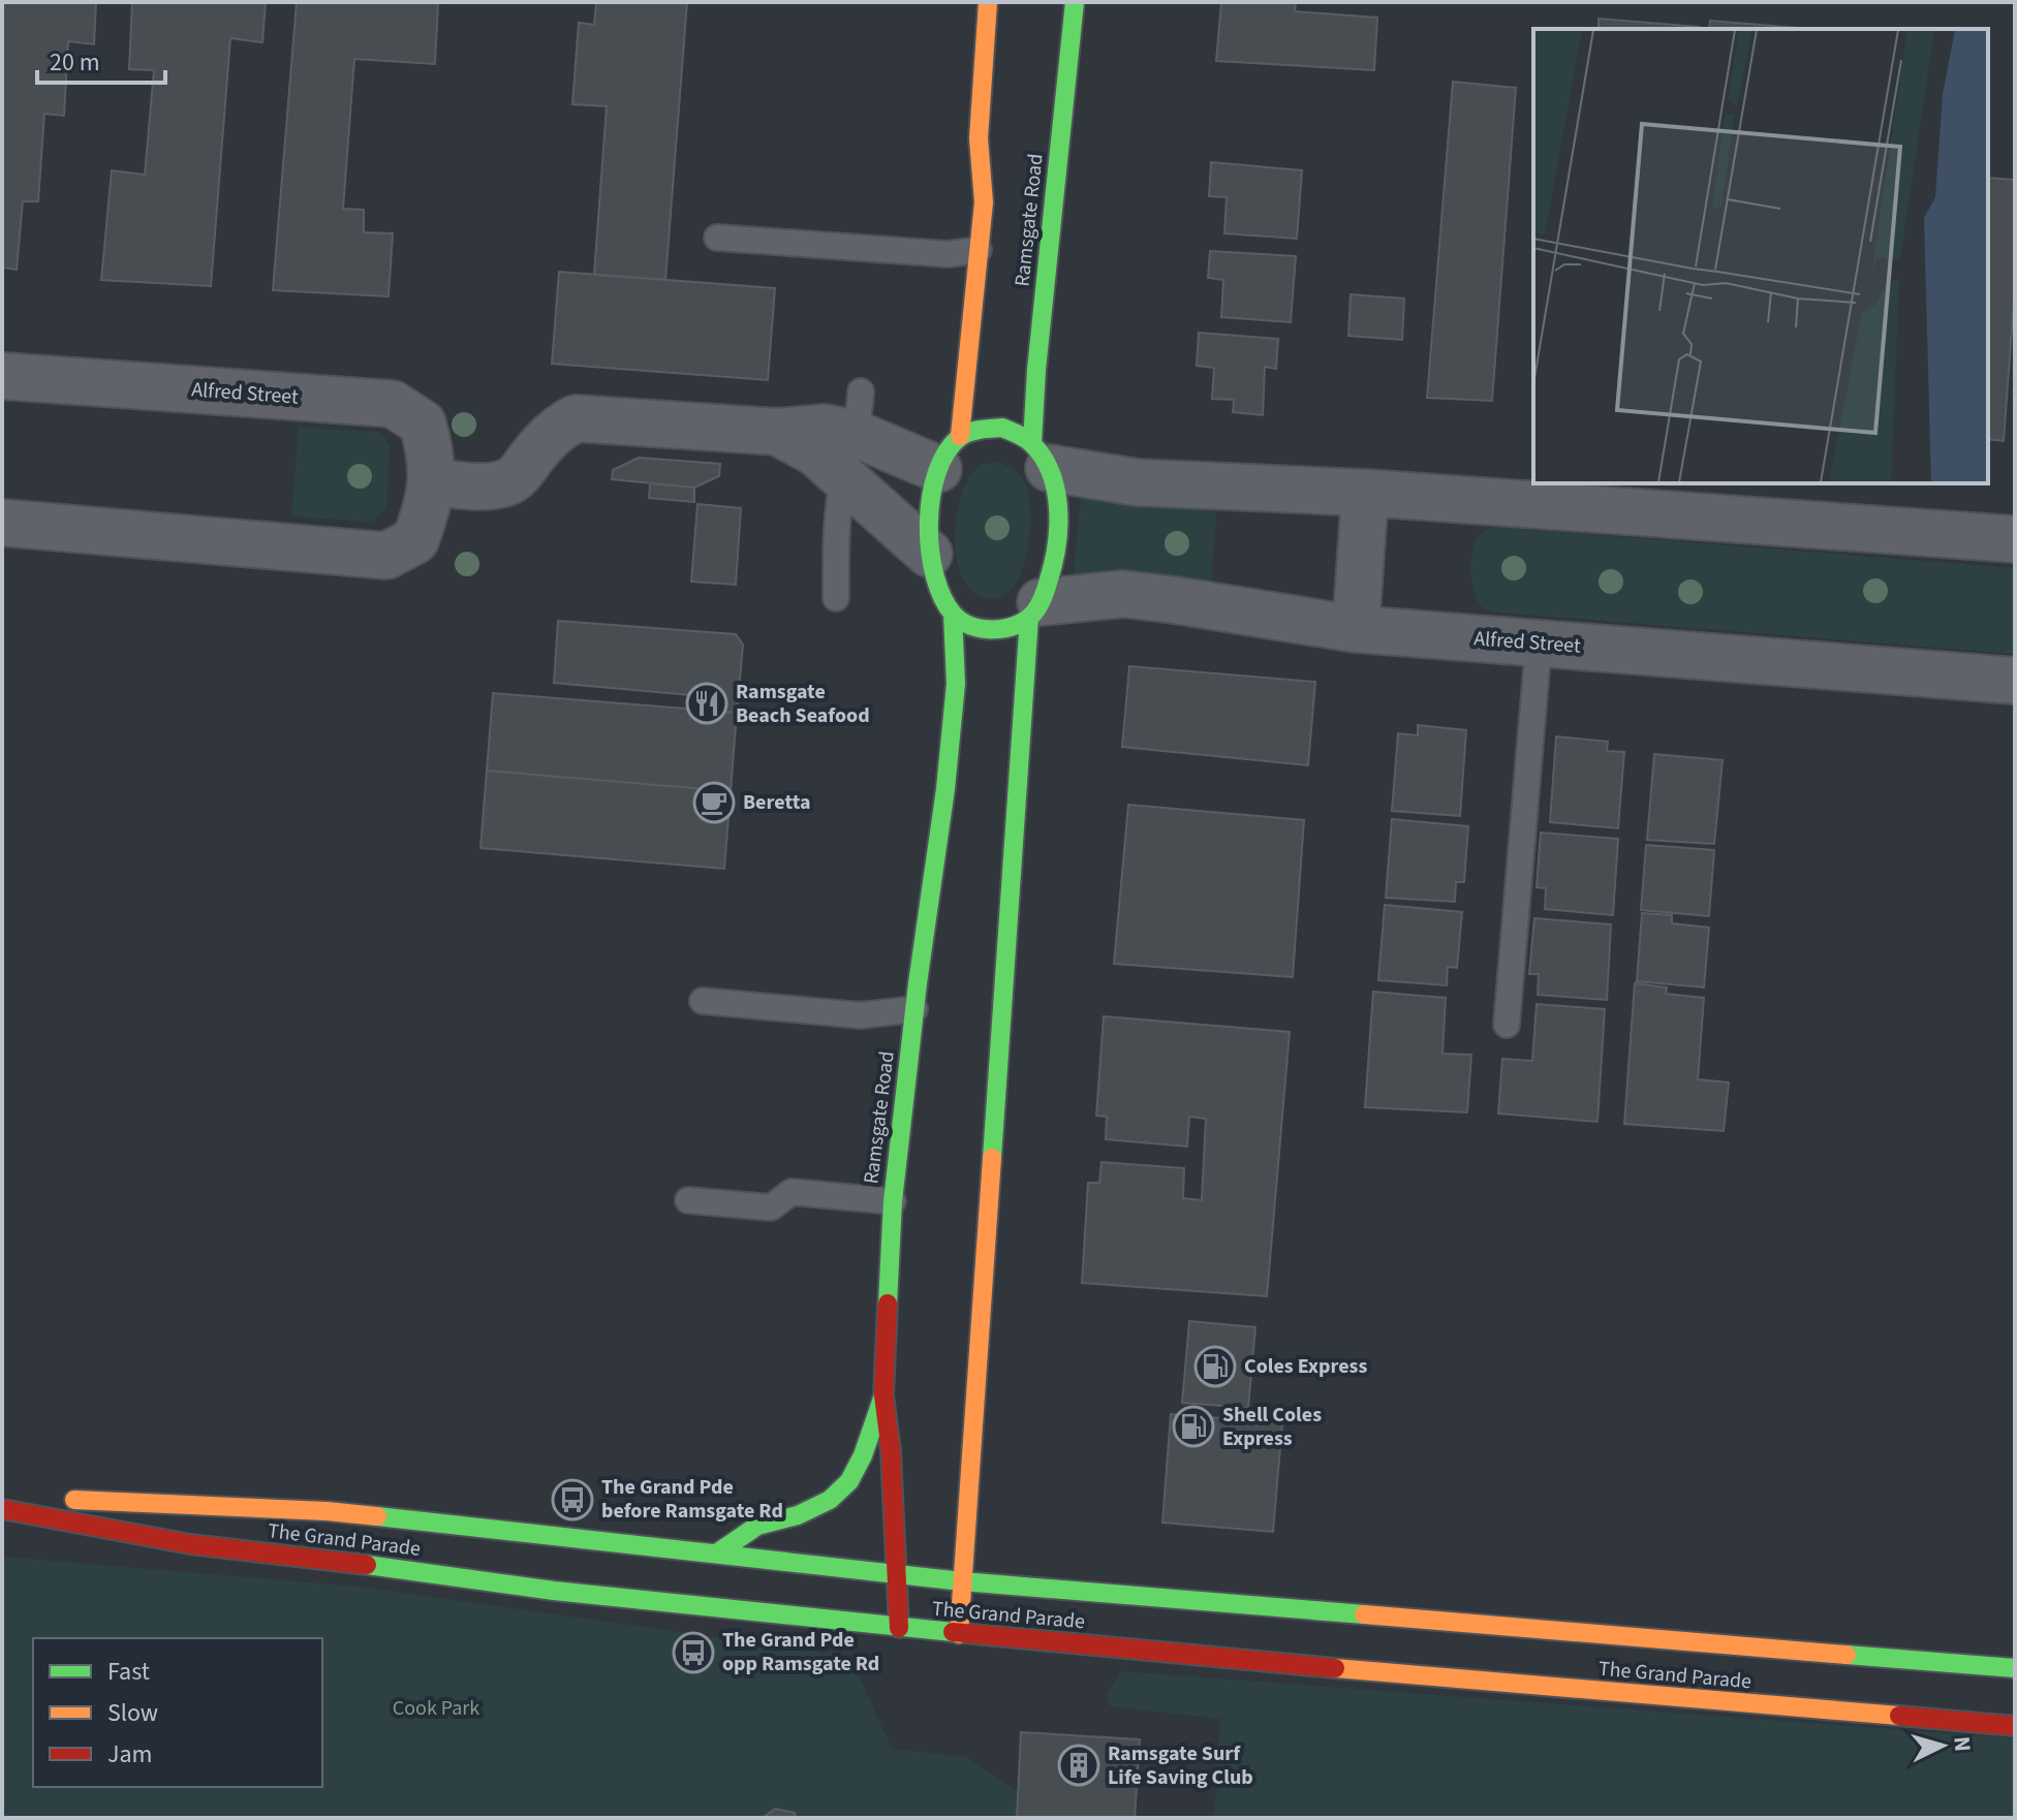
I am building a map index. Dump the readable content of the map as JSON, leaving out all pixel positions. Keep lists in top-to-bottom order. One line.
{"streets":{"main road":["Ramsgate Road","The Grand Parade"],"street":["Alfred Street"]},"crossings":[["Ramsgate Road","Alfred Street"],["Ramsgate Road","The Grand Parade"]],"parks":["Cook Park"],"places":{"restaurant":["Ramsgate Beach Seafood"],"cafe":["Beretta"],"fuel station":["Coles Express","Shell Coles Express"],"bus stop":["The Grand Pde before Ramsgate Rd","The Grand Pde opp Ramsgate Rd"],"building":["Ramsgate Surf Life Saving Club"]},"legend":["Fast","Slow","Jam"],"scale_bar":"20 m","north":"right"}
